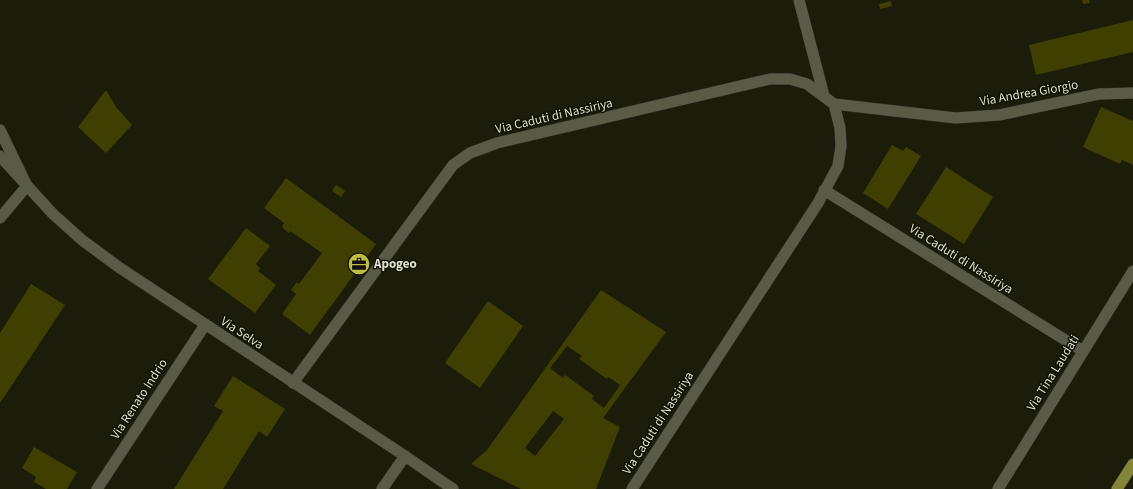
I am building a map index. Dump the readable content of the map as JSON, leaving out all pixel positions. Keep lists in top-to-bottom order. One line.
{"streets":{"street":["Via Andrea Giorgio","Via Caduti di Nassiriya","Via Selva","Via Tina Laudati","Via Renato Indrio"]},"crossings":[["Via Andrea Giorgio","Via Caduti di Nassiriya"],["Via Caduti di Nassiriya","Via Selva"],["Via Caduti di Nassiriya","Via Tina Laudati"],["Via Selva","Via Renato Indrio"]],"places":{"office":["Apogeo"]}}
